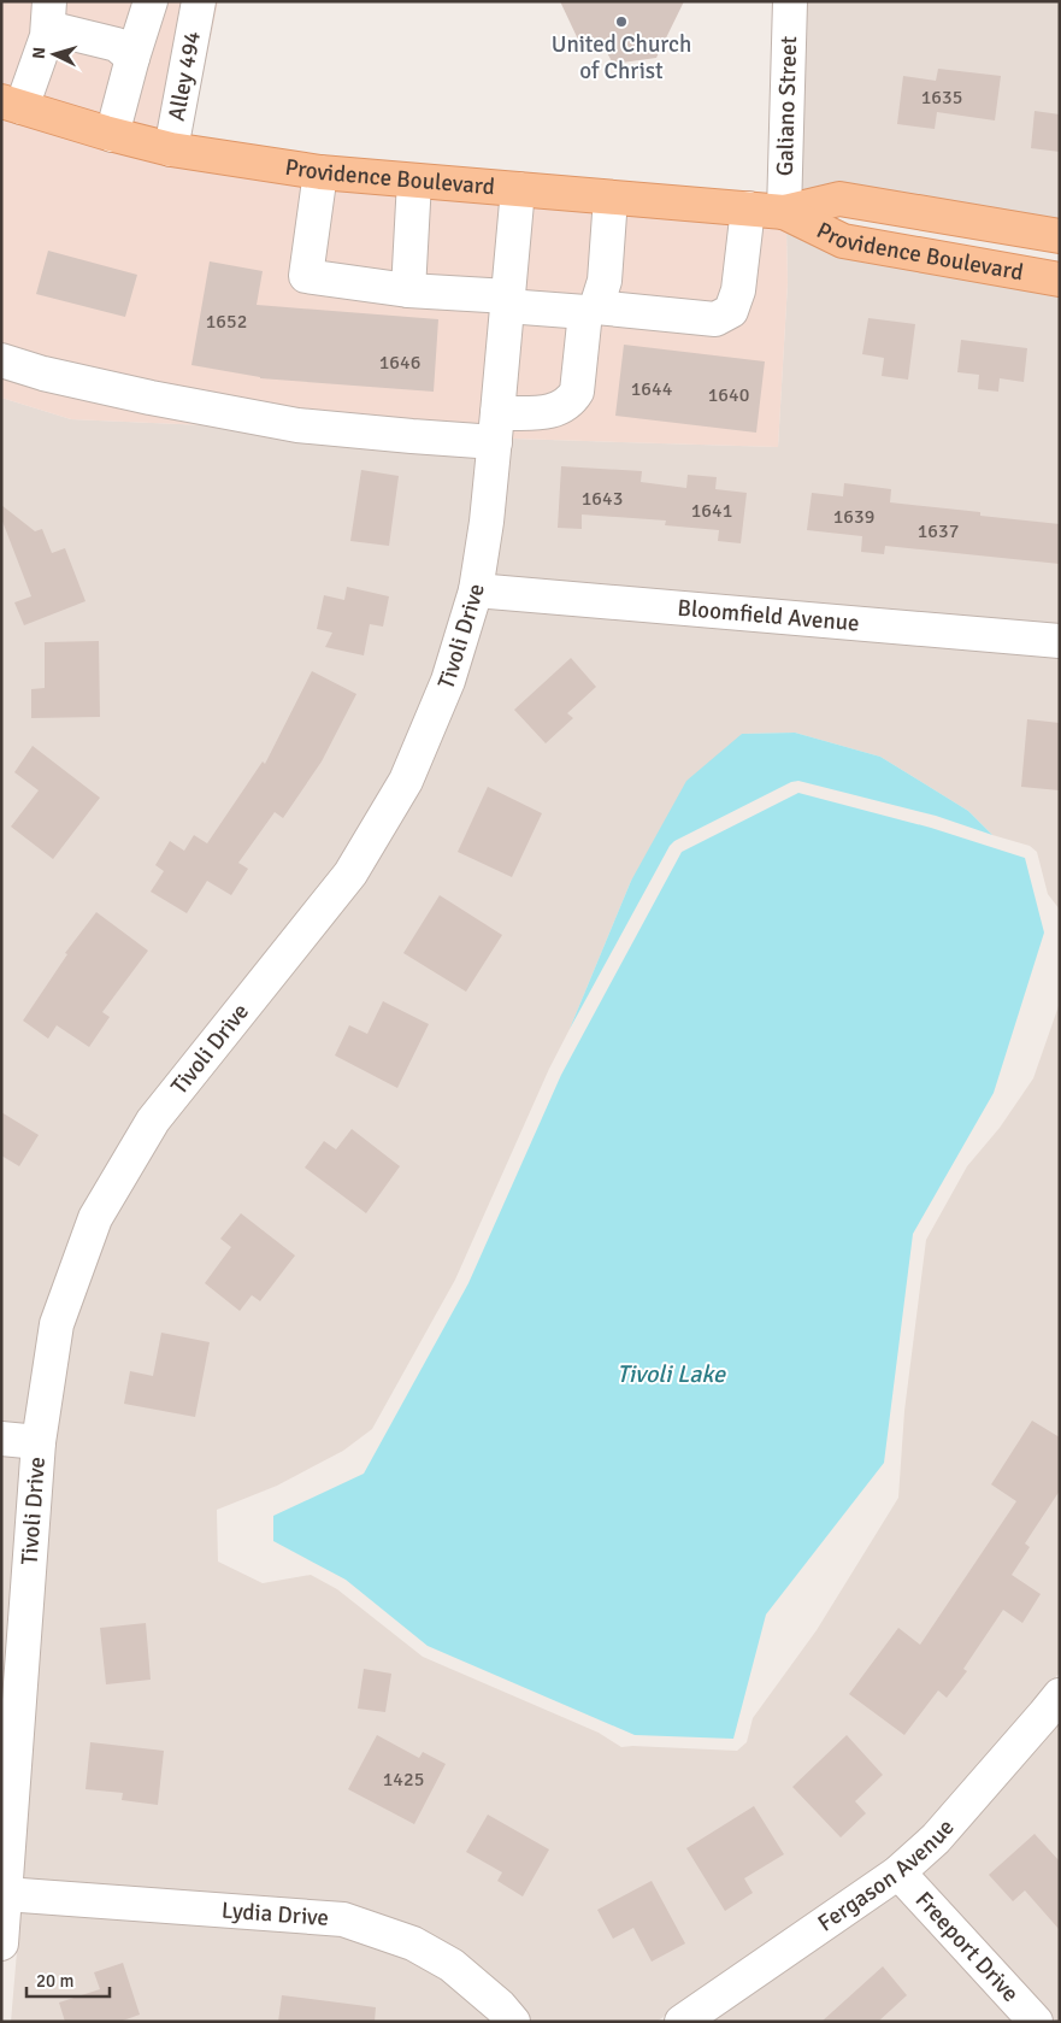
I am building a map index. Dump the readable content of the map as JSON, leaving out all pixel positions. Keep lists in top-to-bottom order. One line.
{"streets":{"main road":["Providence Boulevard"],"street":["Alley 494","Galiano Street","Bloomfield Avenue","Tivoli Drive","Fergason Avenue","Lydia Drive","Freeport Drive"]},"crossings":[["Alley 494","Providence Boulevard"],["Galiano Street","Providence Boulevard"],["Providence Boulevard","Tivoli Drive"],["Bloomfield Avenue","Tivoli Drive"],["Tivoli Drive","Lydia Drive"],["Fergason Avenue","Freeport Drive"]],"water":["Tivoli Lake"],"places":["United Church of Christ"],"house_numbers":["1635","1652","1646","1644","1640","1643","1641","1639","1637","1425"],"scale_bar":"20 m","north":"left"}
